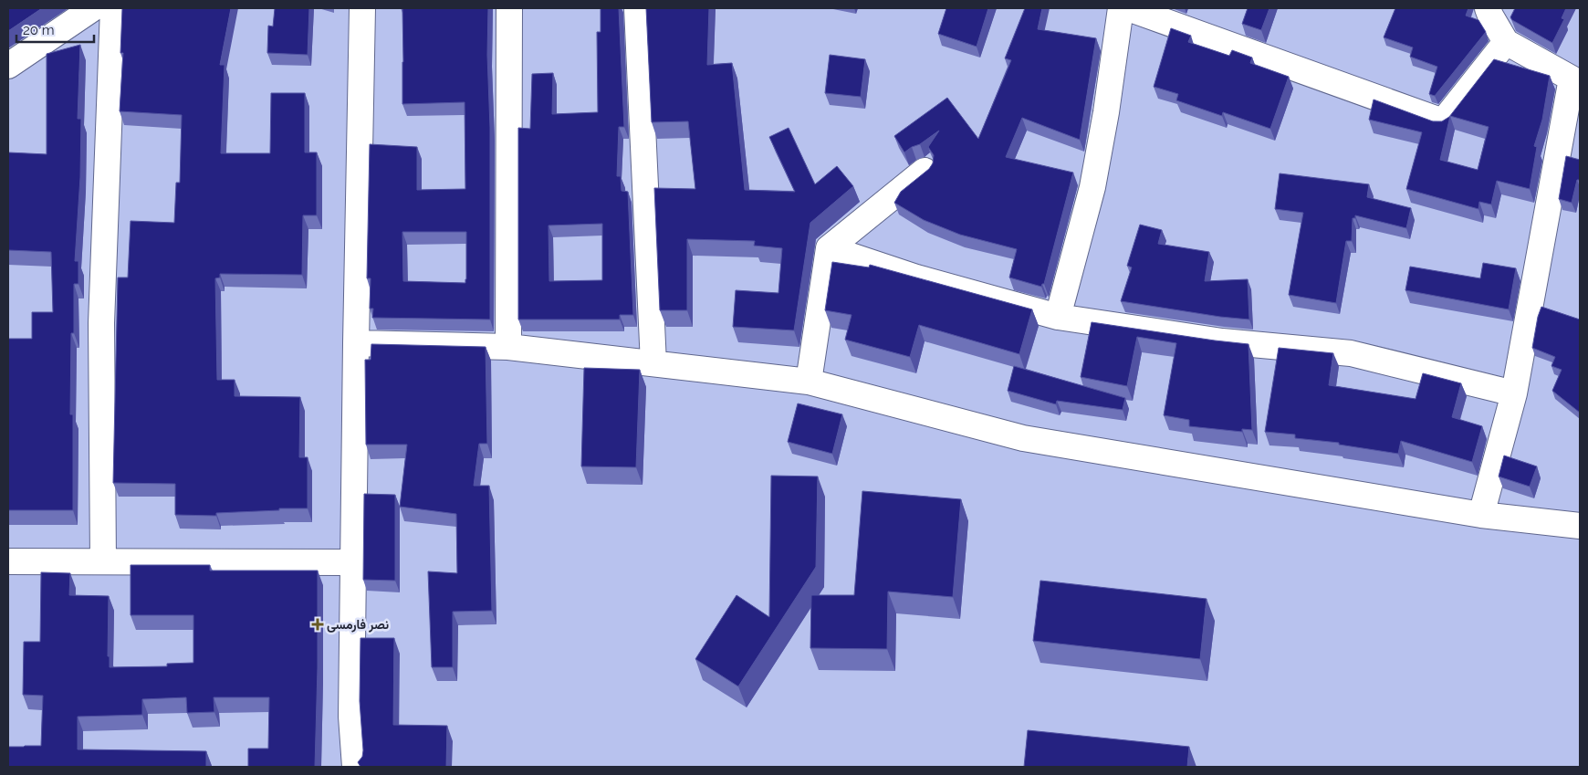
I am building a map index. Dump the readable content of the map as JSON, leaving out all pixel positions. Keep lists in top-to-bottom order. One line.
{"places":{"health":["نصر فارمسی"]},"scale_bar":"20 m"}
